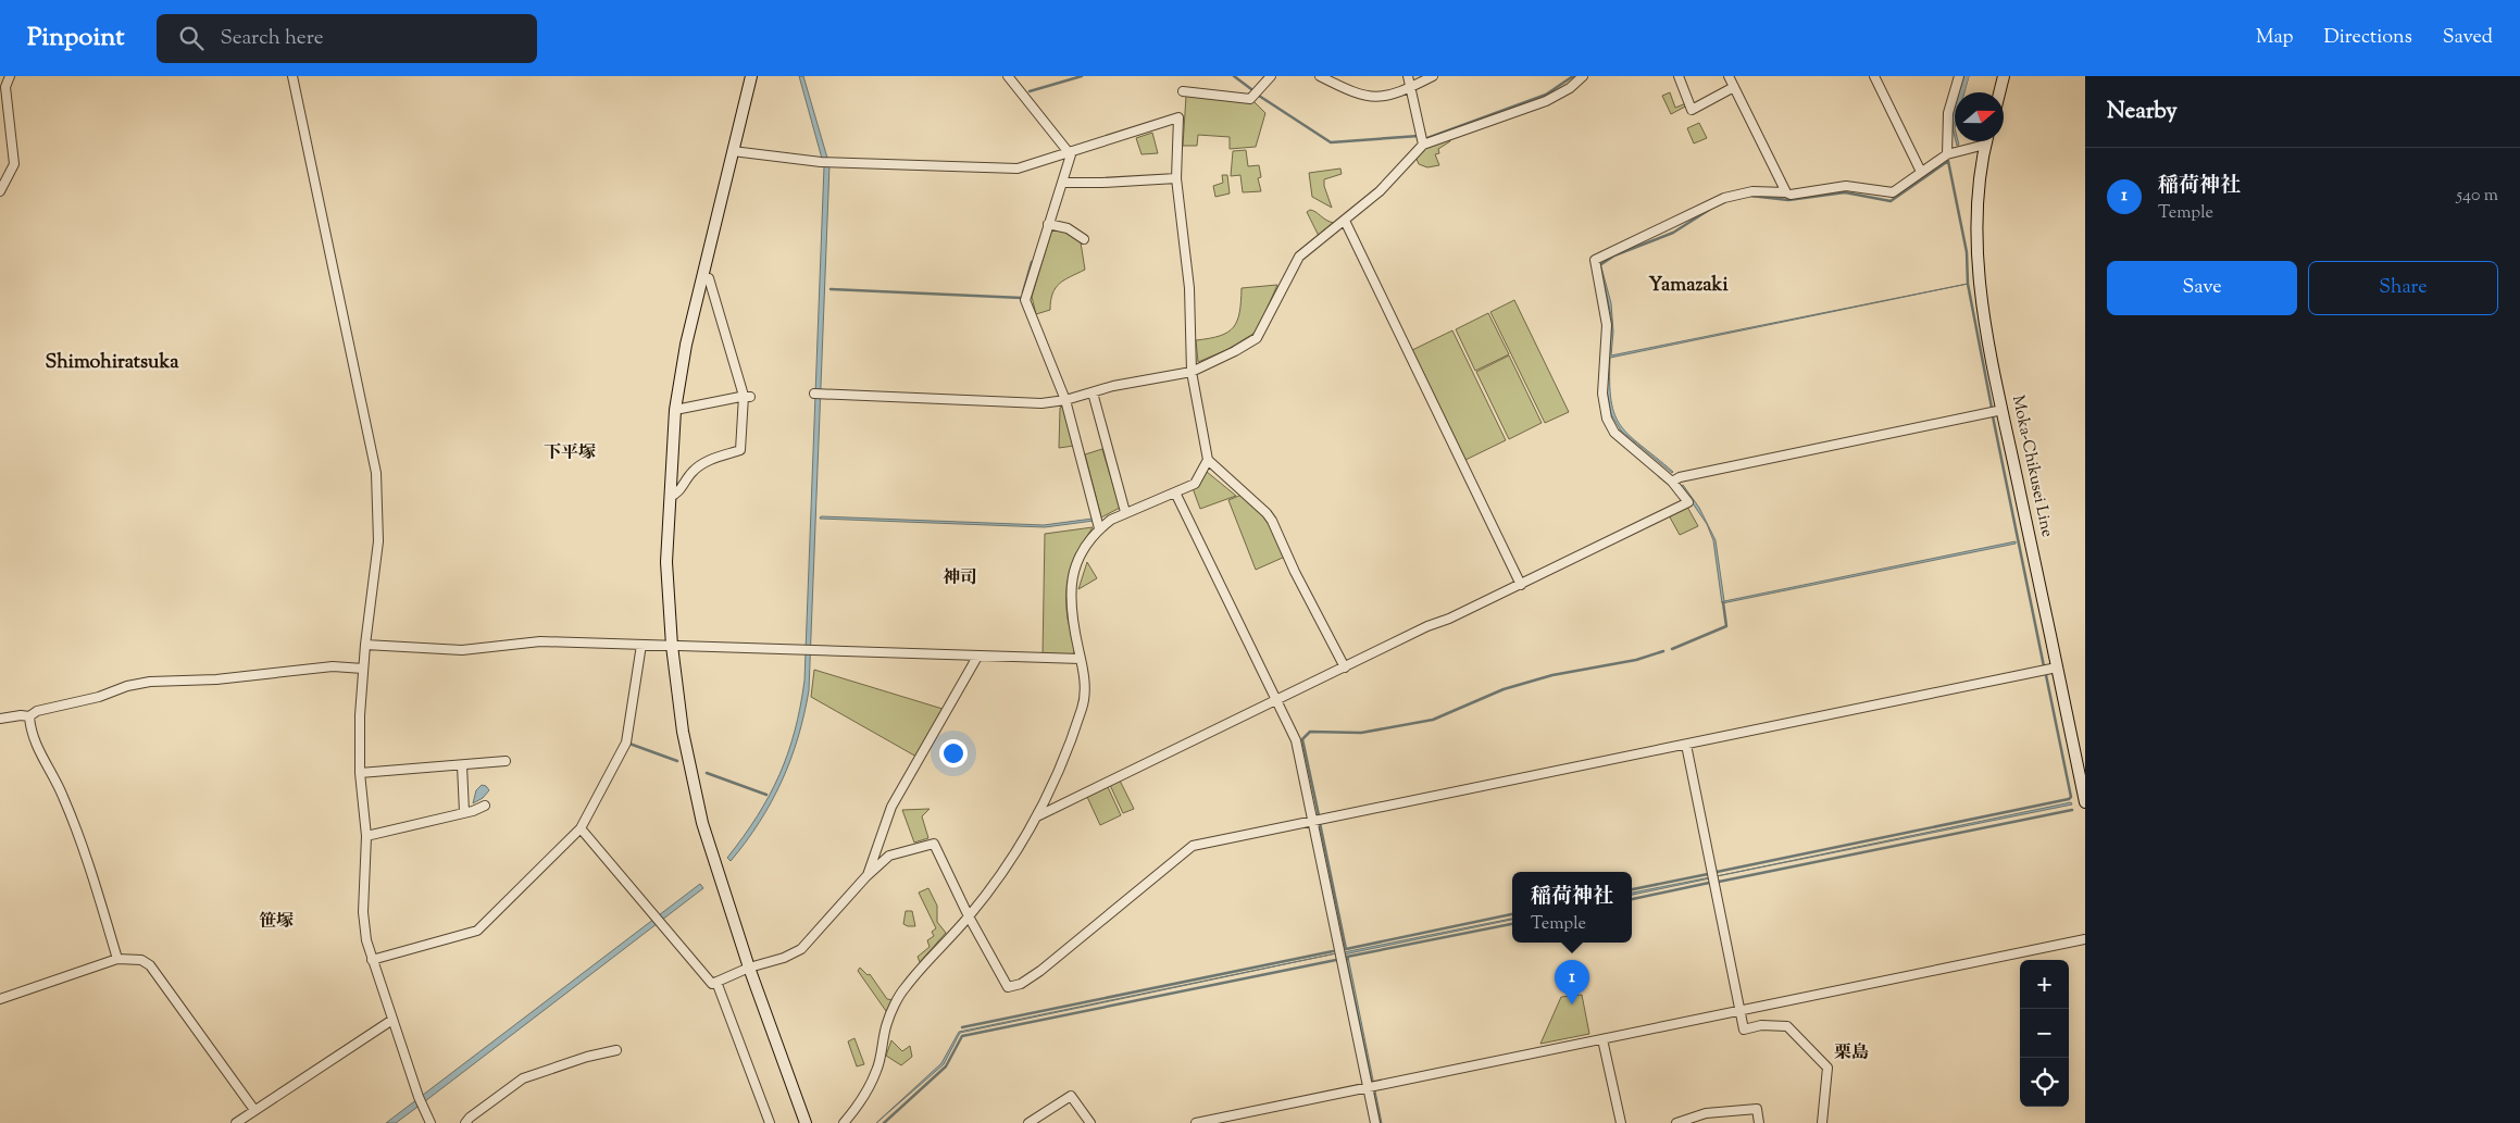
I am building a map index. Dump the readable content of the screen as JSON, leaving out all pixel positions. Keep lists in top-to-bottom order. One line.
{"streets":{"street":["Moka-Chikusei Line"]},"districts":["Yamazaki","Shimohiratsuka","下平塚","神司","笹塚","栗島"],"north":"right","page":{"header":"Pinpoint","search":"Search here","nav":["Map","Directions","Saved"],"heading":"Nearby","list":[{"mark":"1","name":"稲荷神社","note":"Temple","value":"540 m"}],"buttons":["Save","Share"],"popup":["稲荷神社","Temple"],"map_buttons":["+","−"],"pins":"1"}}
